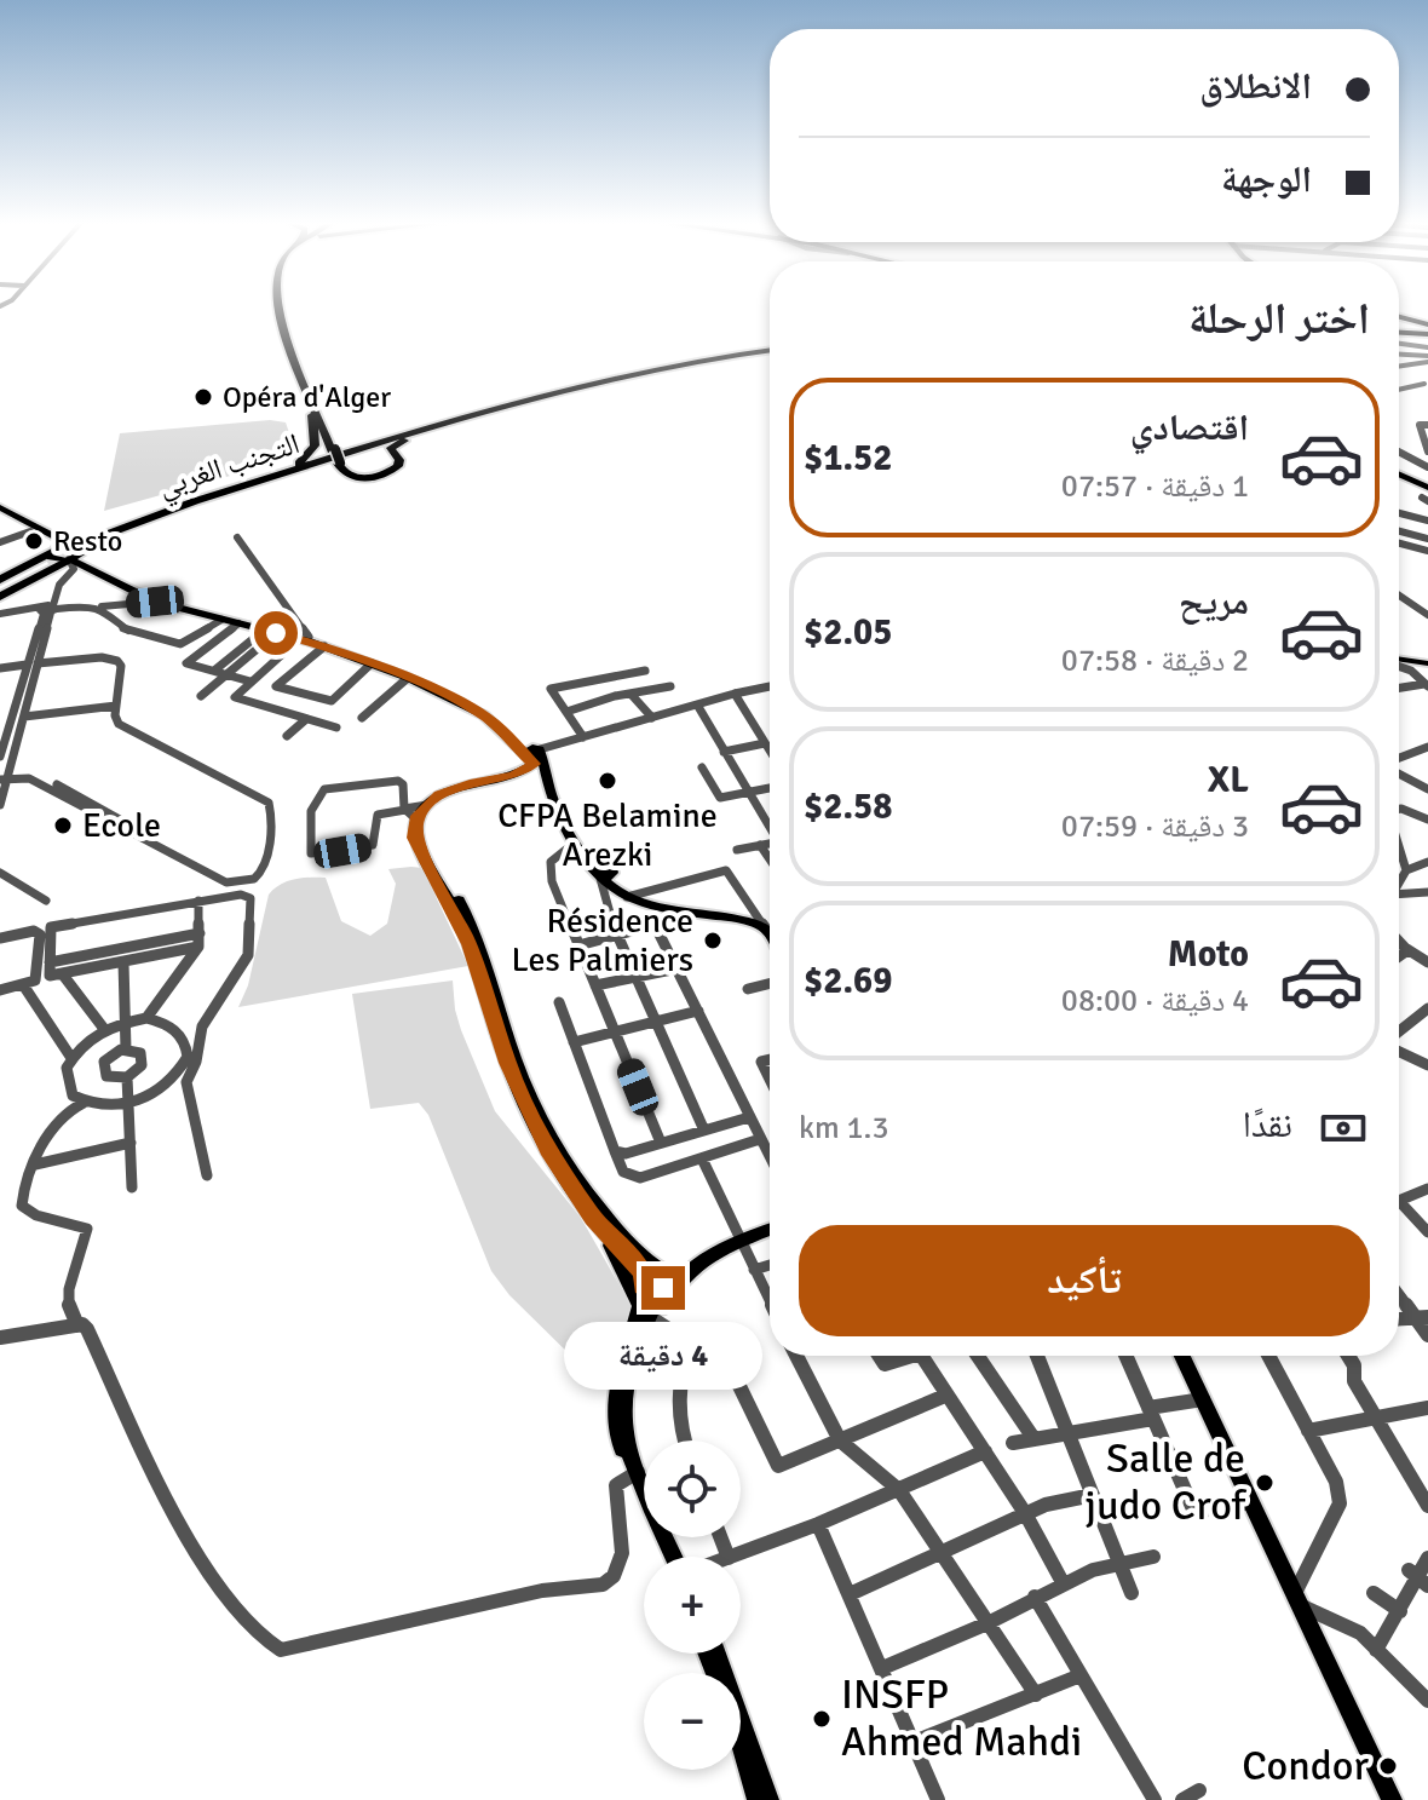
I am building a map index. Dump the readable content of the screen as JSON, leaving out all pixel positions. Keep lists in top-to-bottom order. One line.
{"streets":{"highway":["التجنب الغربي"]},"places":["Opéra d'Alger","Resto","CFPA Belamine Arezki","Ecole","Résidence Les Palmiers","Salle de judo Crof","INSFP Ahmed Mahdi","Condor"],"page":{"banner":["الانطلاق","الوجهة"],"heading":"اختر الرحلة","list":[{"name":"اقتصادي","note":"1 دقيقة · 07:57","value":"$1.52"},{"name":"مريح","note":"2 دقيقة · 07:58","value":"$2.05"},{"name":"XL","note":"3 دقيقة · 07:59","value":"$2.58"},{"name":"Moto","note":"4 دقيقة · 08:00","value":"$2.69"}],"pay":["نقدًا","1.3 km"],"buttons":"تأكيد","bubble":"4 دقيقة","map_buttons":["+","−"]}}
